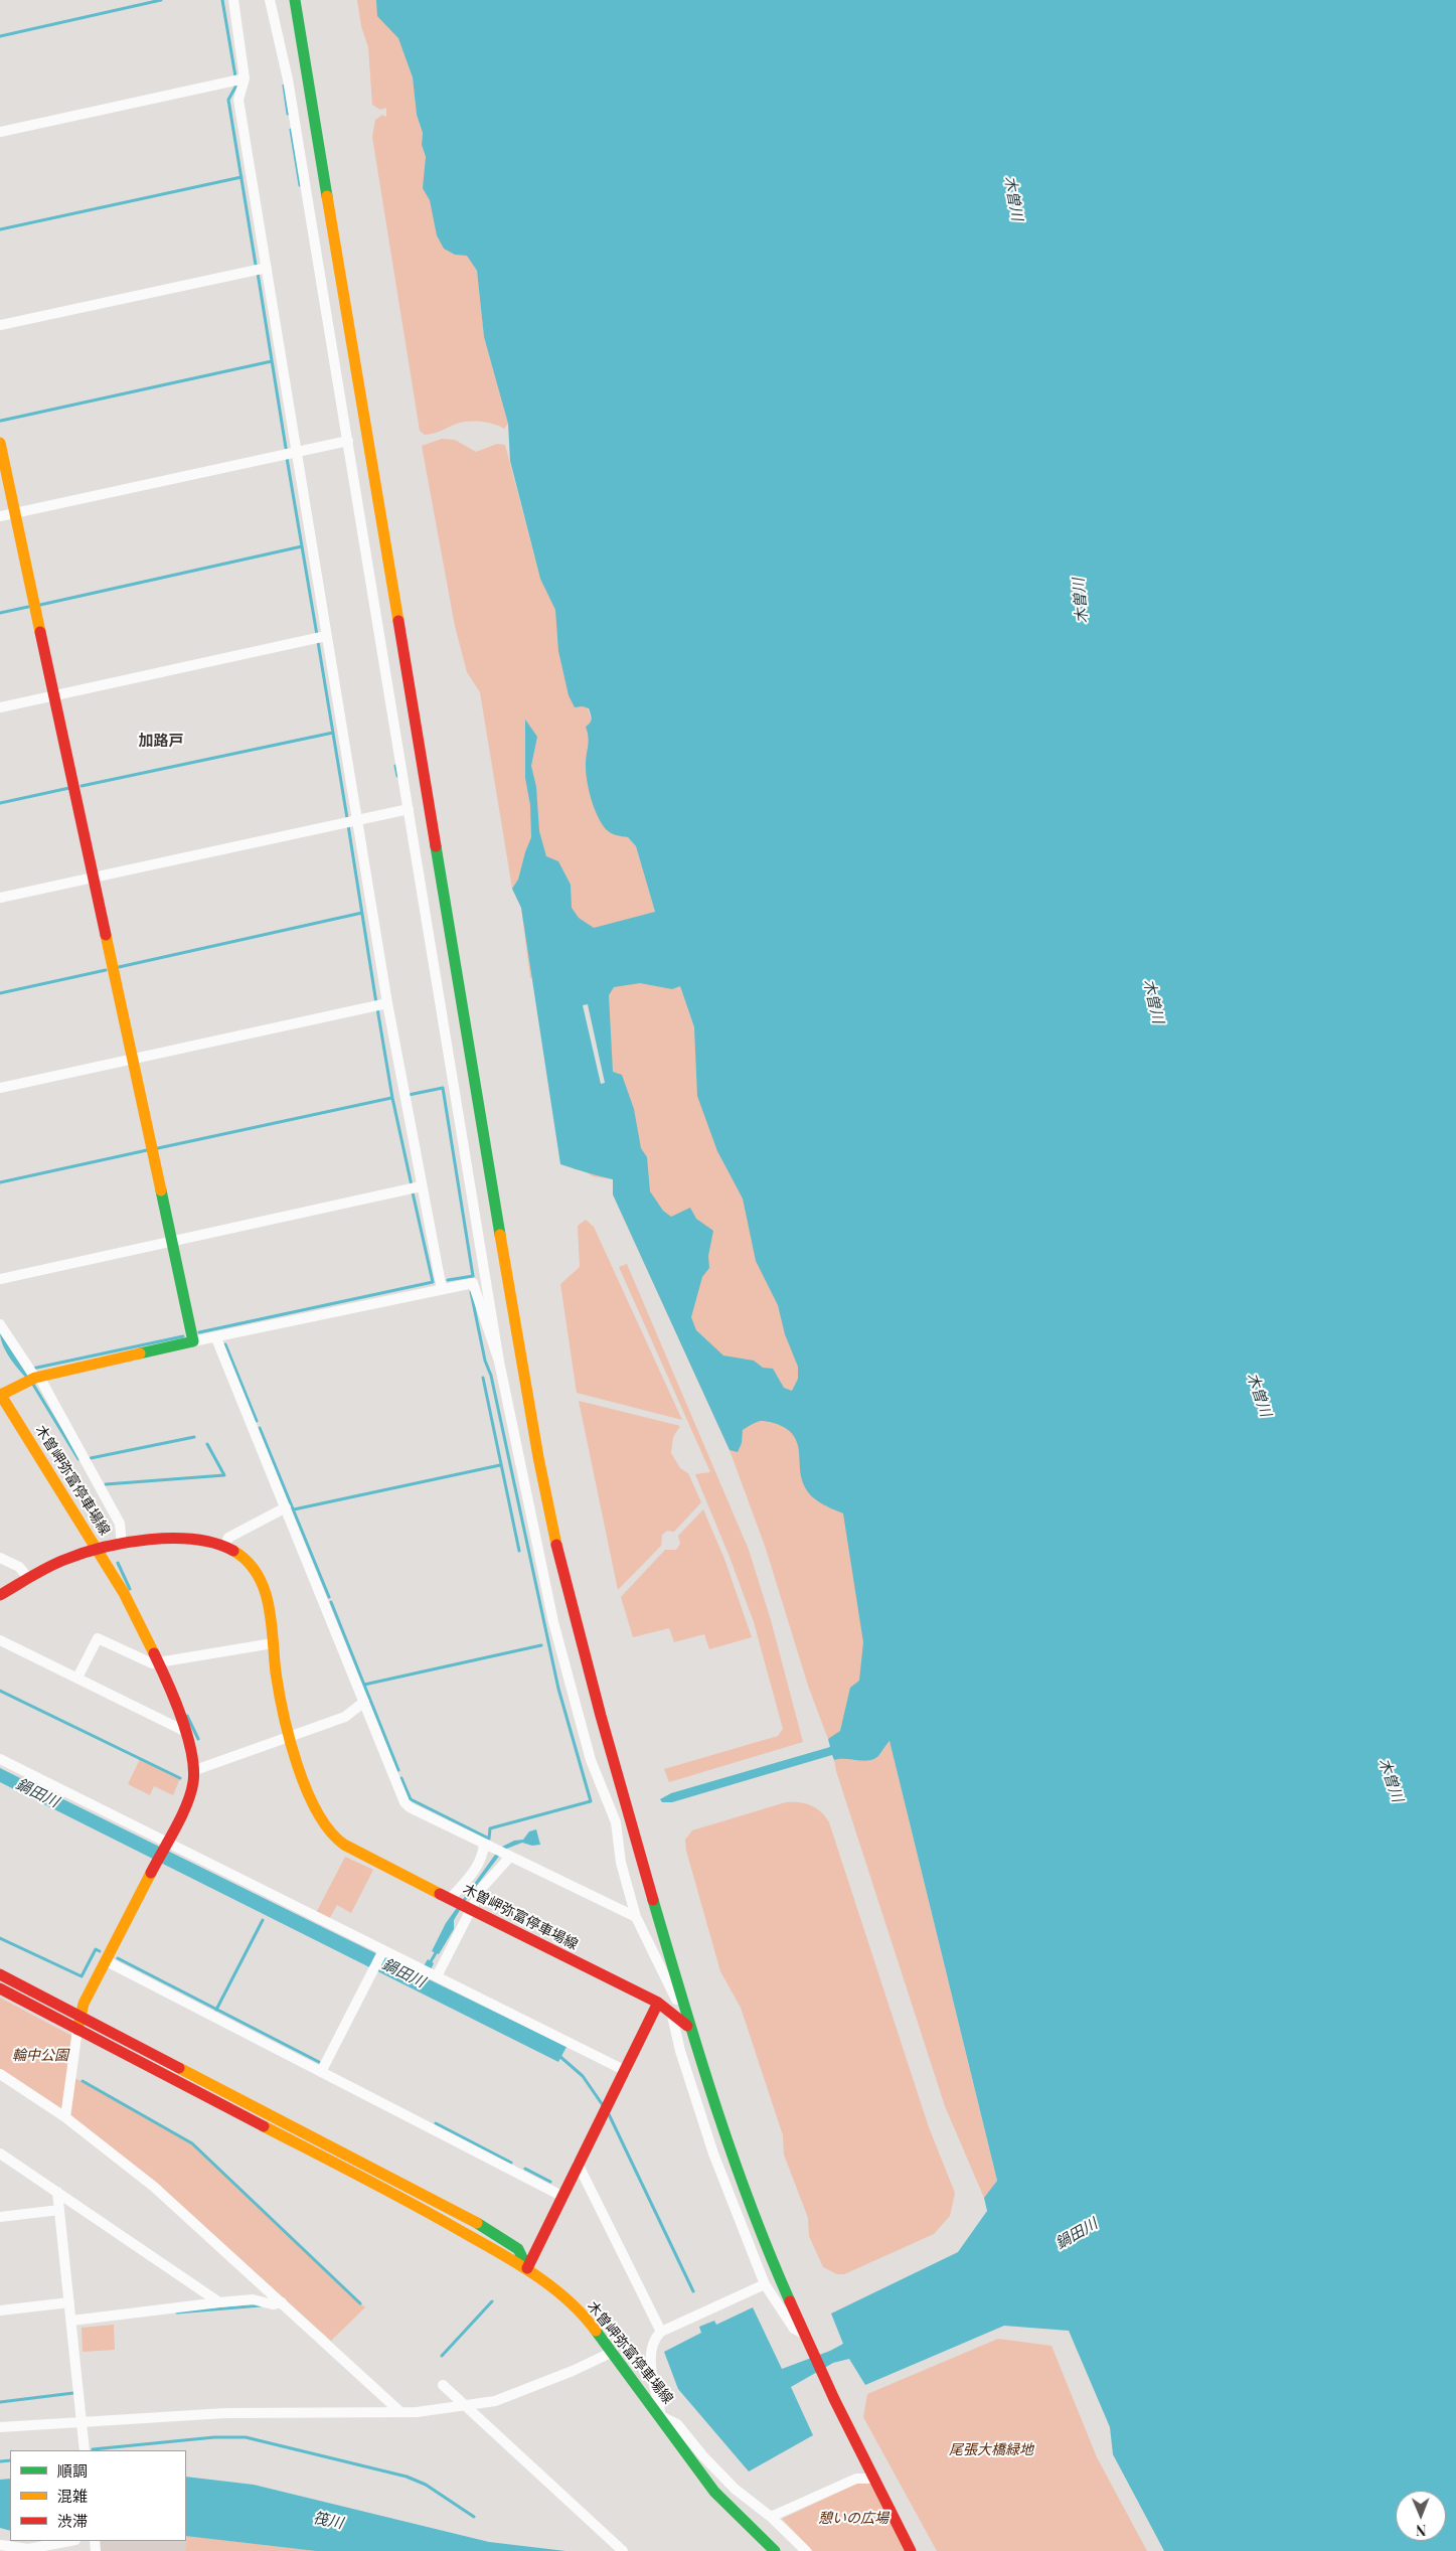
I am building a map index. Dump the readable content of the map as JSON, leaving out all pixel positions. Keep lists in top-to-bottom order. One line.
{"streets":{"street":["木曽岬弥富停車場線"]},"districts":["加路戸"],"water":["木曽川","鍋田川","筏川"],"parks":["輪中公園","尾張大橋緑地","憩いの広場"],"legend":["順調","混雑","渋滞"],"north":"bottom"}
